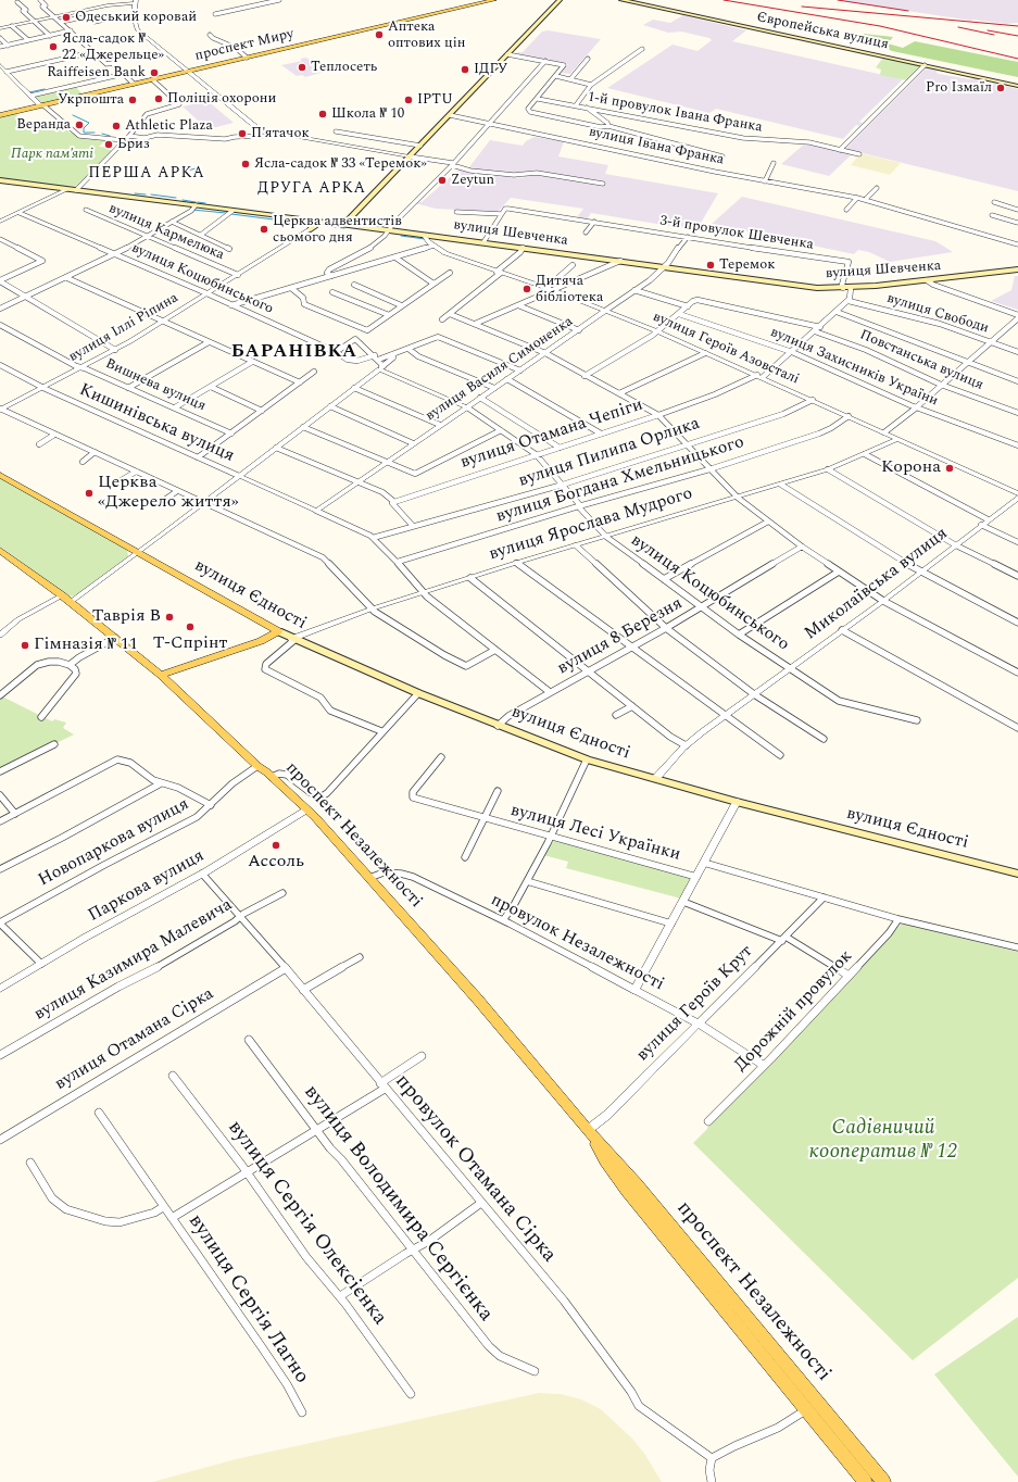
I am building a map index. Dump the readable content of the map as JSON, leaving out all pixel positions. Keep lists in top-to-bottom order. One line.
{"streets":{"main road":["Європейська вулиця","проспект Миру","вулиця Шевченка","вулиця Єдності","проспект Незалежності"],"street":["1-й провулок Івана Франка","вулиця Івана Франка","вулиця Кармелюка","3-й провулок Шевченка","вулиця Коцюбинського","вулиця Свободи","вулиця Іллі Ріпина","вулиця Героїв Азовсталі","Повстанська вулиця","вулиця Захисників України","вулиця Василя Симоненка","Вишнева вулиця","Кишинівська вулиця","вулиця Отамана Чепіги","вулиця Пилипа Орлика","вулиця Богдана Хмельницького","вулиця Ярослава Мудрого","Миколаївська вулиця","вулиця 8 Березня","вулиця Лесі Українки","Новопаркова вулиця","Паркова вулиця","провулок Незалежності","вулиця Казимира Малевича","вулиця Героїв Крут","Дорожній провулок","вулиця Отамана Сірка","провулок Отамана Сірка","вулиця Володимира Сергієнка","вулиця Сергія Олексієнка","вулиця Сергія Лагно"]},"crossings":[["вулиця Кармелюка","вулиця Іллі Ріпина"],["вулиця Шевченка","3-й провулок Шевченка"],["вулиця Шевченка","вулиця Іллі Ріпина"],["вулиця Шевченка","вулиця Героїв Азовсталі"],["вулиця Шевченка","вулиця Василя Симоненка"],["вулиця Шевченка","вулиця Отамана Чепіги"],["3-й провулок Шевченка","вулиця Василя Симоненка"],["вулиця Коцюбинського","вулиця Іллі Ріпина"],["вулиця Коцюбинського","вулиця Василя Симоненка"],["вулиця Коцюбинського","вулиця Отамана Чепіги"],["вулиця Коцюбинського","вулиця Пилипа Орлика"],["вулиця Коцюбинського","вулиця Богдана Хмельницького"],["вулиця Коцюбинського","вулиця Ярослава Мудрого"],["вулиця Коцюбинського","Миколаївська вулиця"],["вулиця Коцюбинського","вулиця 8 Березня"],["вулиця Свободи","вулиця Отамана Чепіги"],["вулиця Іллі Ріпина","Вишнева вулиця"],["вулиця Іллі Ріпина","Кишинівська вулиця"],["вулиця Героїв Азовсталі","вулиця Василя Симоненка"],["вулиця Героїв Азовсталі","вулиця Отамана Чепіги"],["вулиця Героїв Азовсталі","вулиця Пилипа Орлика"],["вулиця Героїв Азовсталі","вулиця Богдана Хмельницького"],["вулиця Героїв Азовсталі","вулиця Ярослава Мудрого"],["Повстанська вулиця","вулиця Отамана Чепіги"],["вулиця Захисників України","вулиця Отамана Чепіги"],["вулиця Василя Симоненка","Кишинівська вулиця"],["Кишинівська вулиця","вулиця Пилипа Орлика"],["Кишинівська вулиця","вулиця Богдана Хмельницького"],["Кишинівська вулиця","вулиця Ярослава Мудрого"],["Кишинівська вулиця","вулиця 8 Березня"],["вулиця Ярослава Мудрого","вулиця Єдності"],["Миколаївська вулиця","вулиця Єдності"],["вулиця Єдності","вулиця 8 Березня"],["проспект Незалежності","Новопаркова вулиця"],["проспект Незалежності","Паркова вулиця"],["проспект Незалежності","провулок Незалежності"],["проспект Незалежності","вулиця Героїв Крут"],["Паркова вулиця","провулок Отамана Сірка"],["провулок Незалежності","вулиця Героїв Крут"],["провулок Незалежності","Дорожній провулок"],["вулиця Казимира Малевича","провулок Отамана Сірка"],["вулиця Отамана Сірка","провулок Отамана Сірка"]],"districts":["ПЕРША АРКА","ДРУГА АРКА","БАРАНІВКА"],"parks":["Парк пам'яті","Садівничий кооператив № 12"],"places":["Одеський коровай","Аптека оптових цін","Ясла-садок № 22 «Джерельце»","Теплосеть","ІДГУ","Raiffeisen Bank","Pro Ізмаїл","Поліція охорони","Укрпошта","IPTU","Школа № 10","Веранда","Athletic Plaza","П'ятачок","Бриз","Ясла-садок № 33 «Теремок»","Zeytun","Церква адвентистів сьомого дня","Теремок","Дитяча бібліотека","Корона","Церква «Джерело життя»","Таврія В","Т-Спрінт","Гімназія № 11","Ассоль"]}
